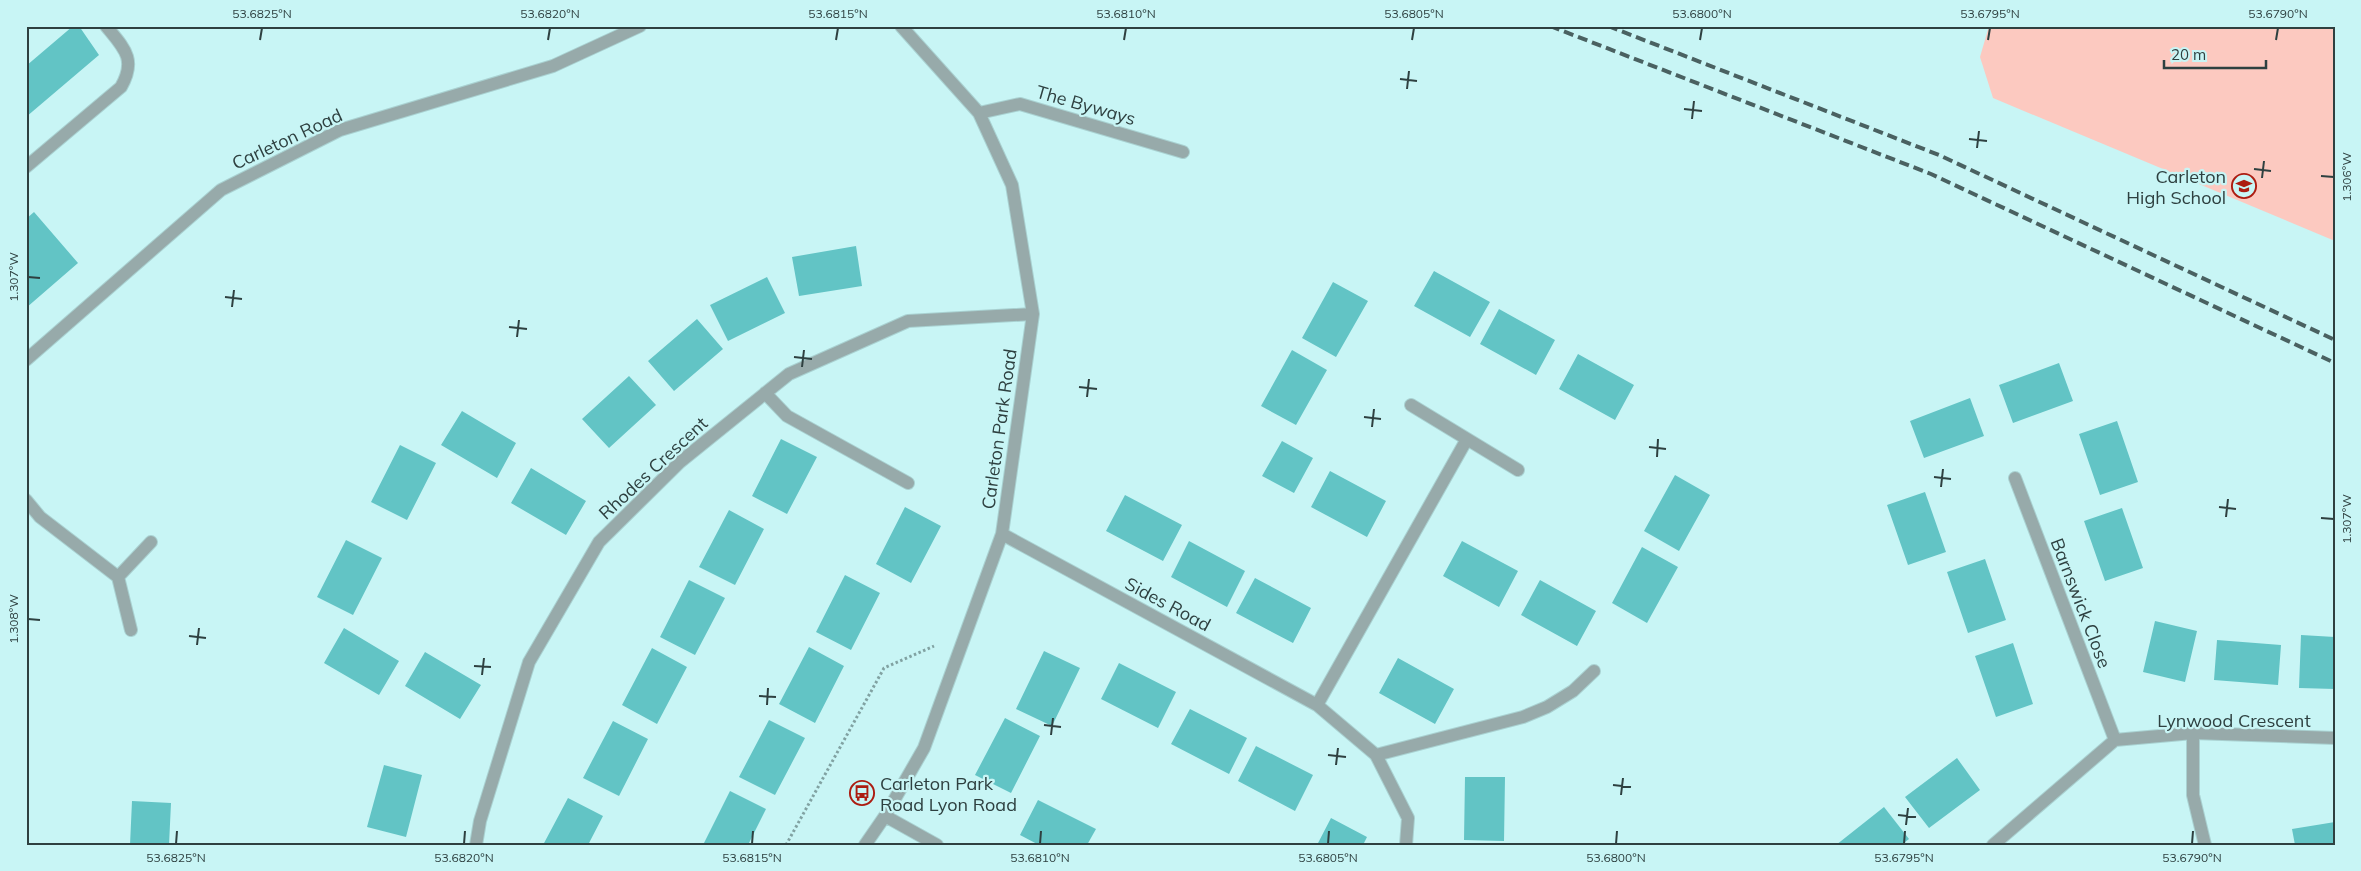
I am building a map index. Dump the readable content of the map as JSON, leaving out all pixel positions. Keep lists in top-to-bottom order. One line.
{"streets":{"street":["The Byways","Carleton Road","Carleton Park Road","Rhodes Crescent","Barnswick Close","Sides Road","Lynwood Crescent"]},"crossings":[["The Byways","Carleton Park Road"],["Carleton Park Road","Rhodes Crescent"],["Carleton Park Road","Sides Road"],["Barnswick Close","Lynwood Crescent"]],"places":{"school or university":["Carleton High School"],"bus stop":["Carleton Park Road Lyon Road"]},"scale_bar":"20 m","coordinates":["53.6825°N","53.6820°N","53.6815°N","53.6810°N","53.6805°N","53.6800°N","53.6795°N","53.6790°N","1.306°W","1.307°W","1.308°W"]}
